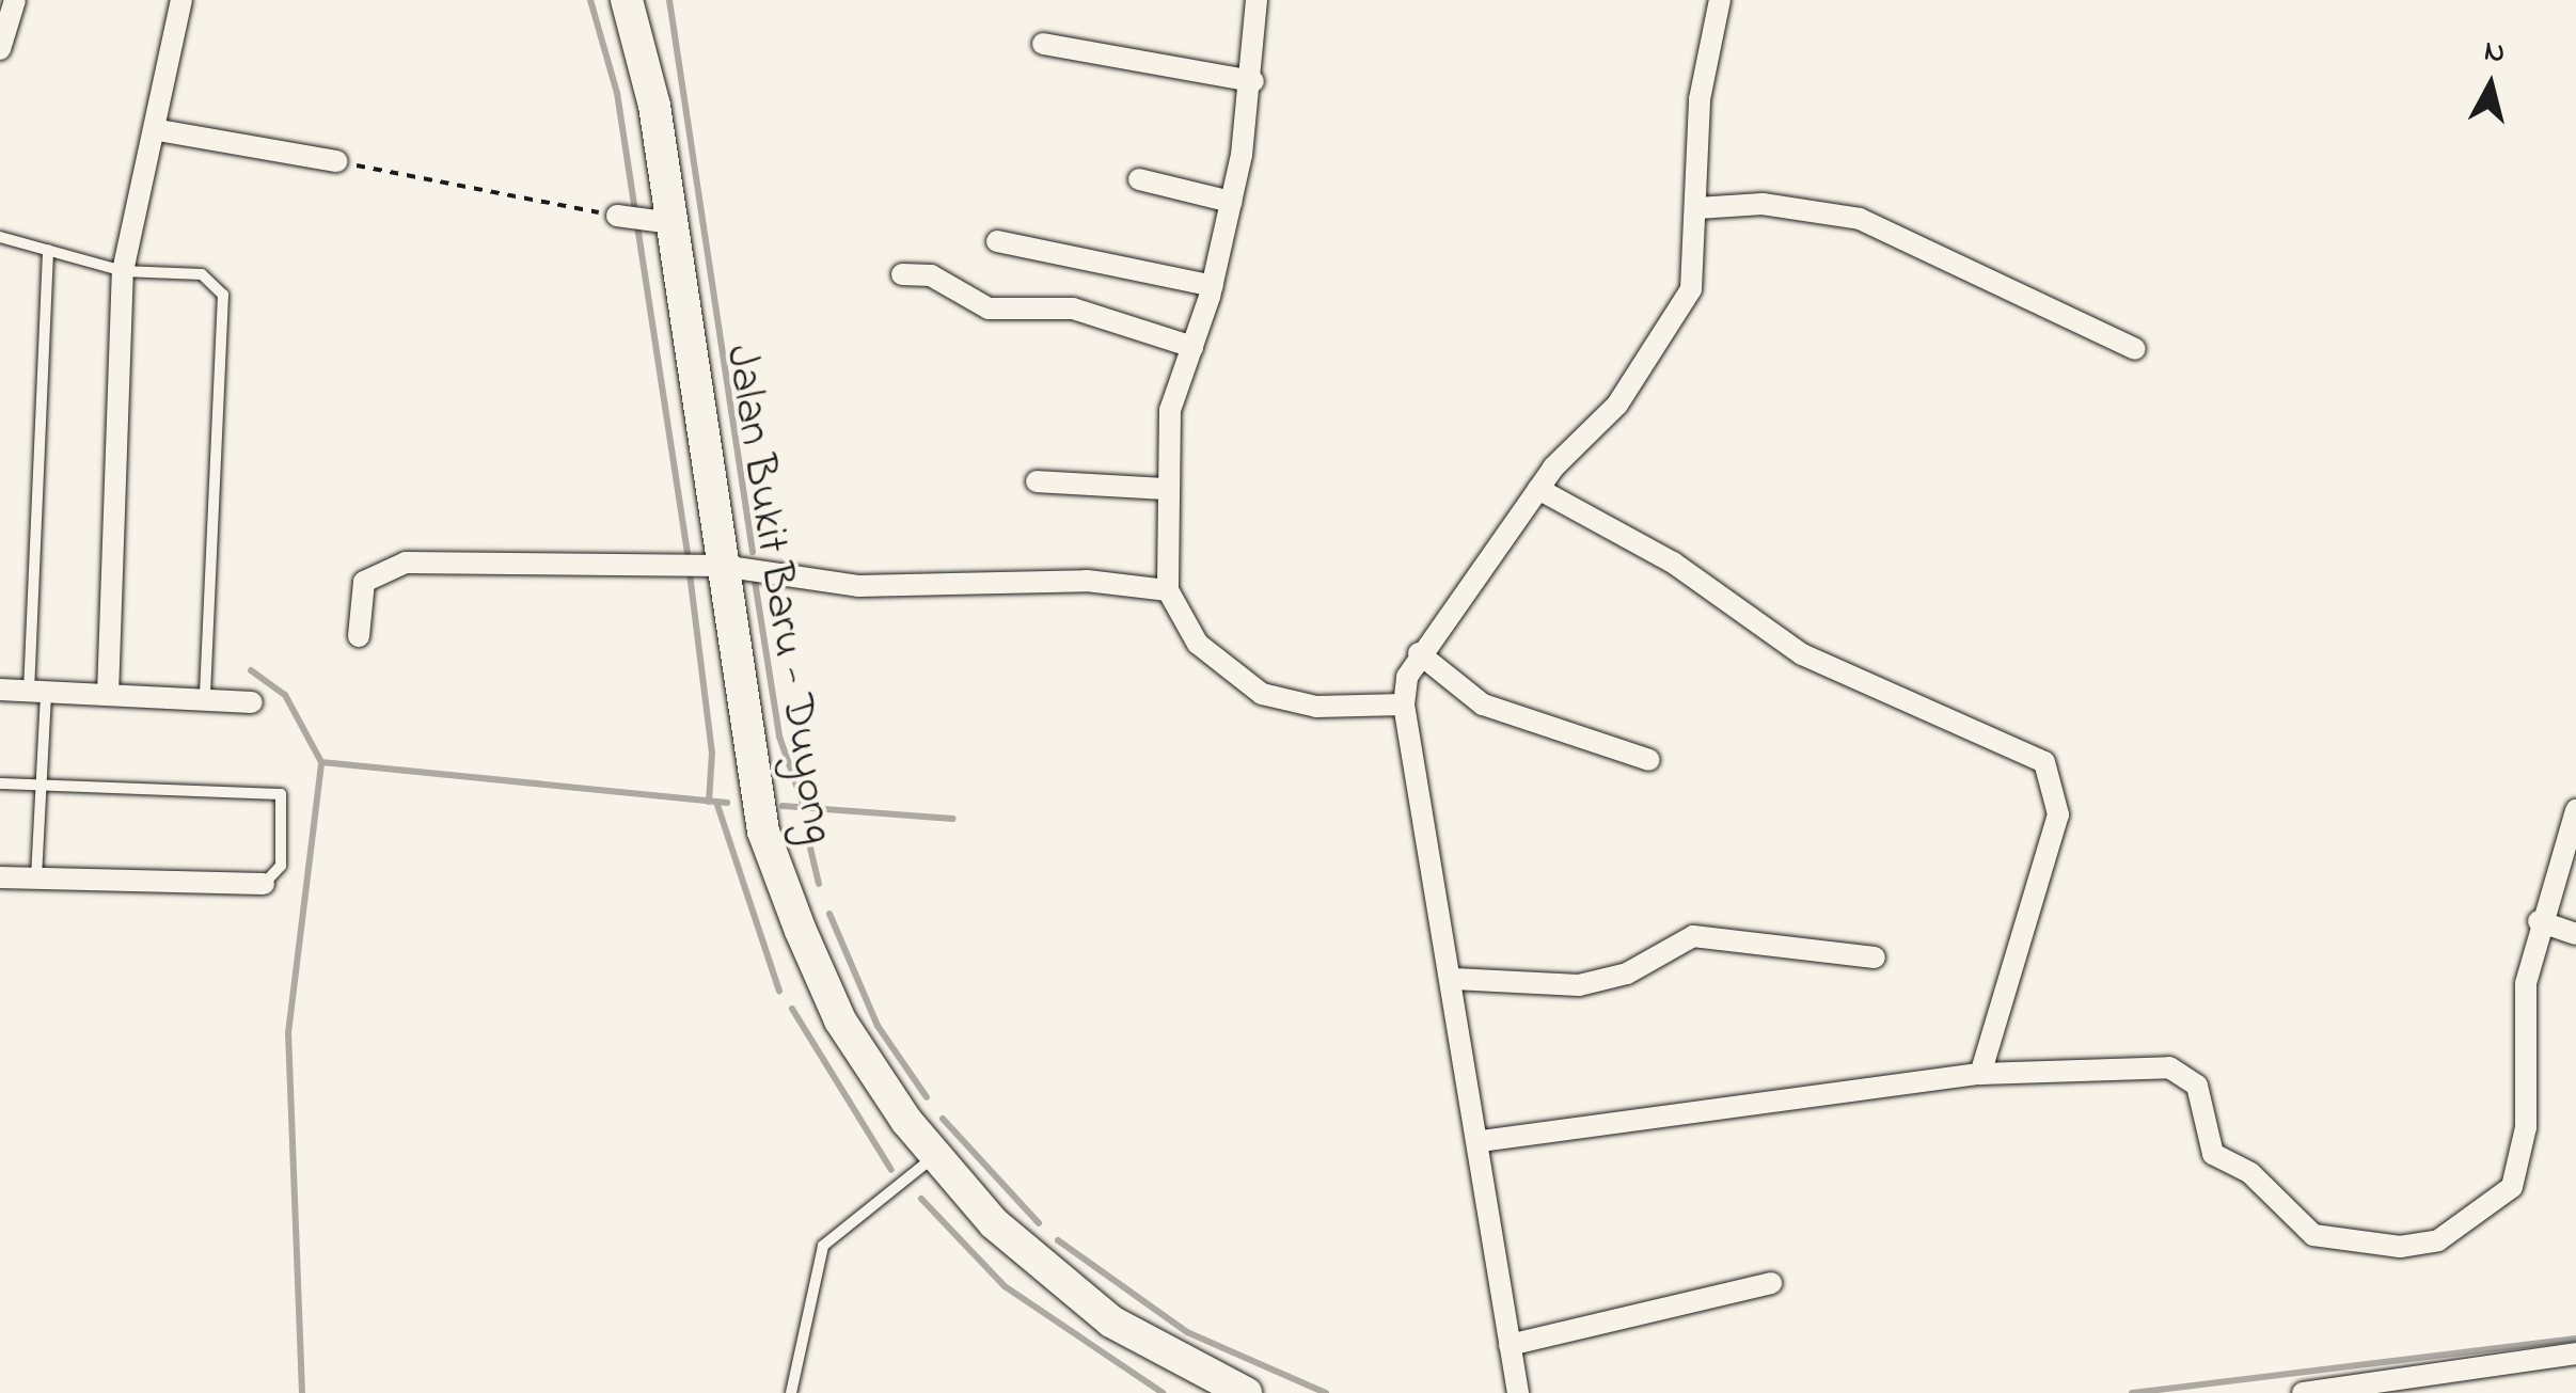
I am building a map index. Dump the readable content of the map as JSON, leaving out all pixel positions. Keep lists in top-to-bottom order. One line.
{"streets":{"main road":["Jalan Bukit Baru - Duyong"]},"north":"top"}
